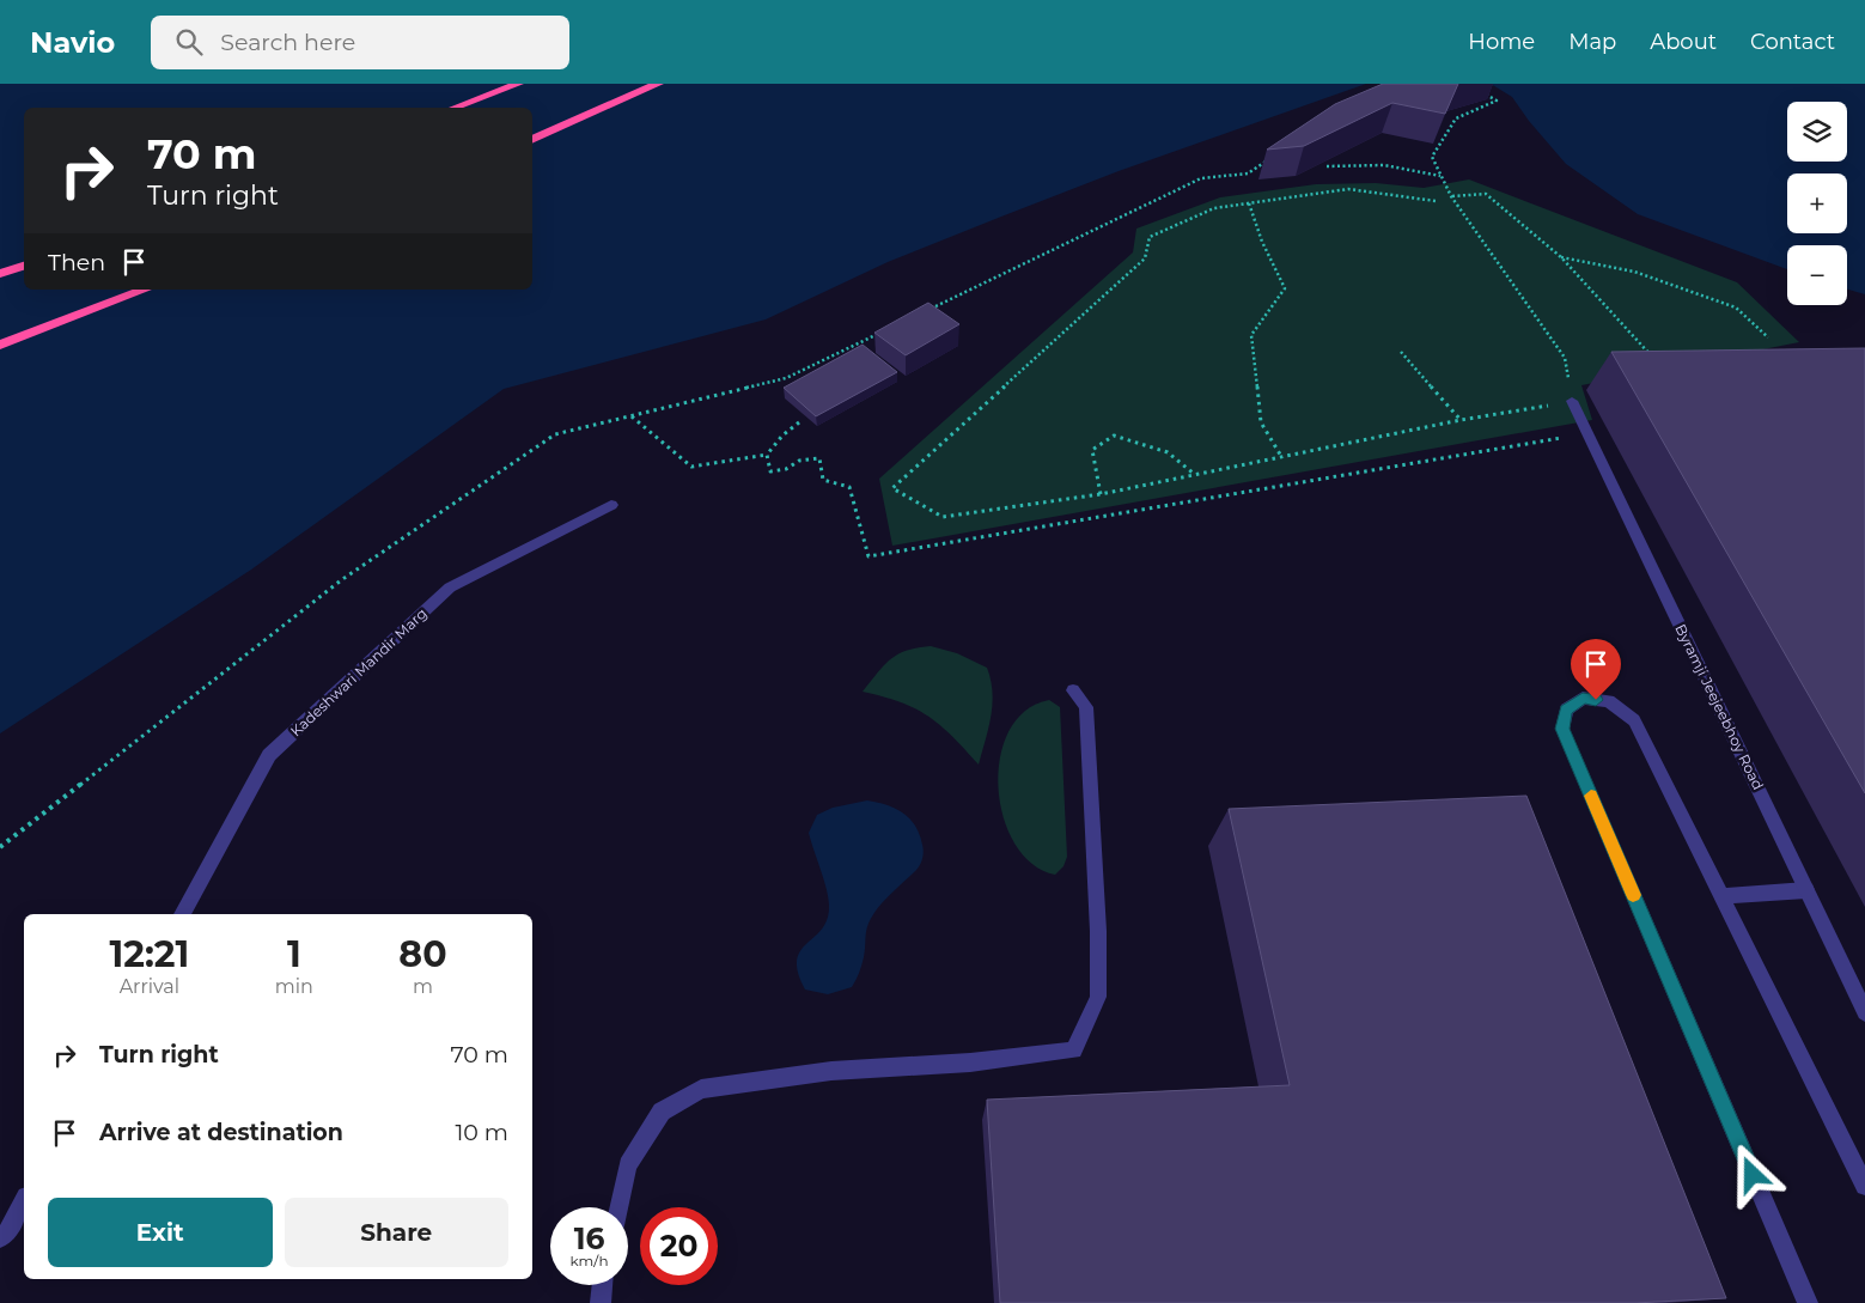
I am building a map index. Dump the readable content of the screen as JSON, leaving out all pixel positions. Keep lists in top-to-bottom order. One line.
{"streets":{"street":["Kadeshwari Mandir Marg","Byramji Jeejeebhoy Road"]},"page":{"header":"Navio","search":"Search here","nav":["Home","Map","About","Contact"],"map_buttons":["+","−"],"turn":["70 m","Turn right"],"then":"Then","eta":["12:21","Arrival","1","min","80","m"],"list":[{"name":"Turn right","value":"70 m"},{"name":"Arrive at destination","value":"10 m"}],"buttons":["Exit","Share"],"speed":"16 km/h","limit":"20"}}
